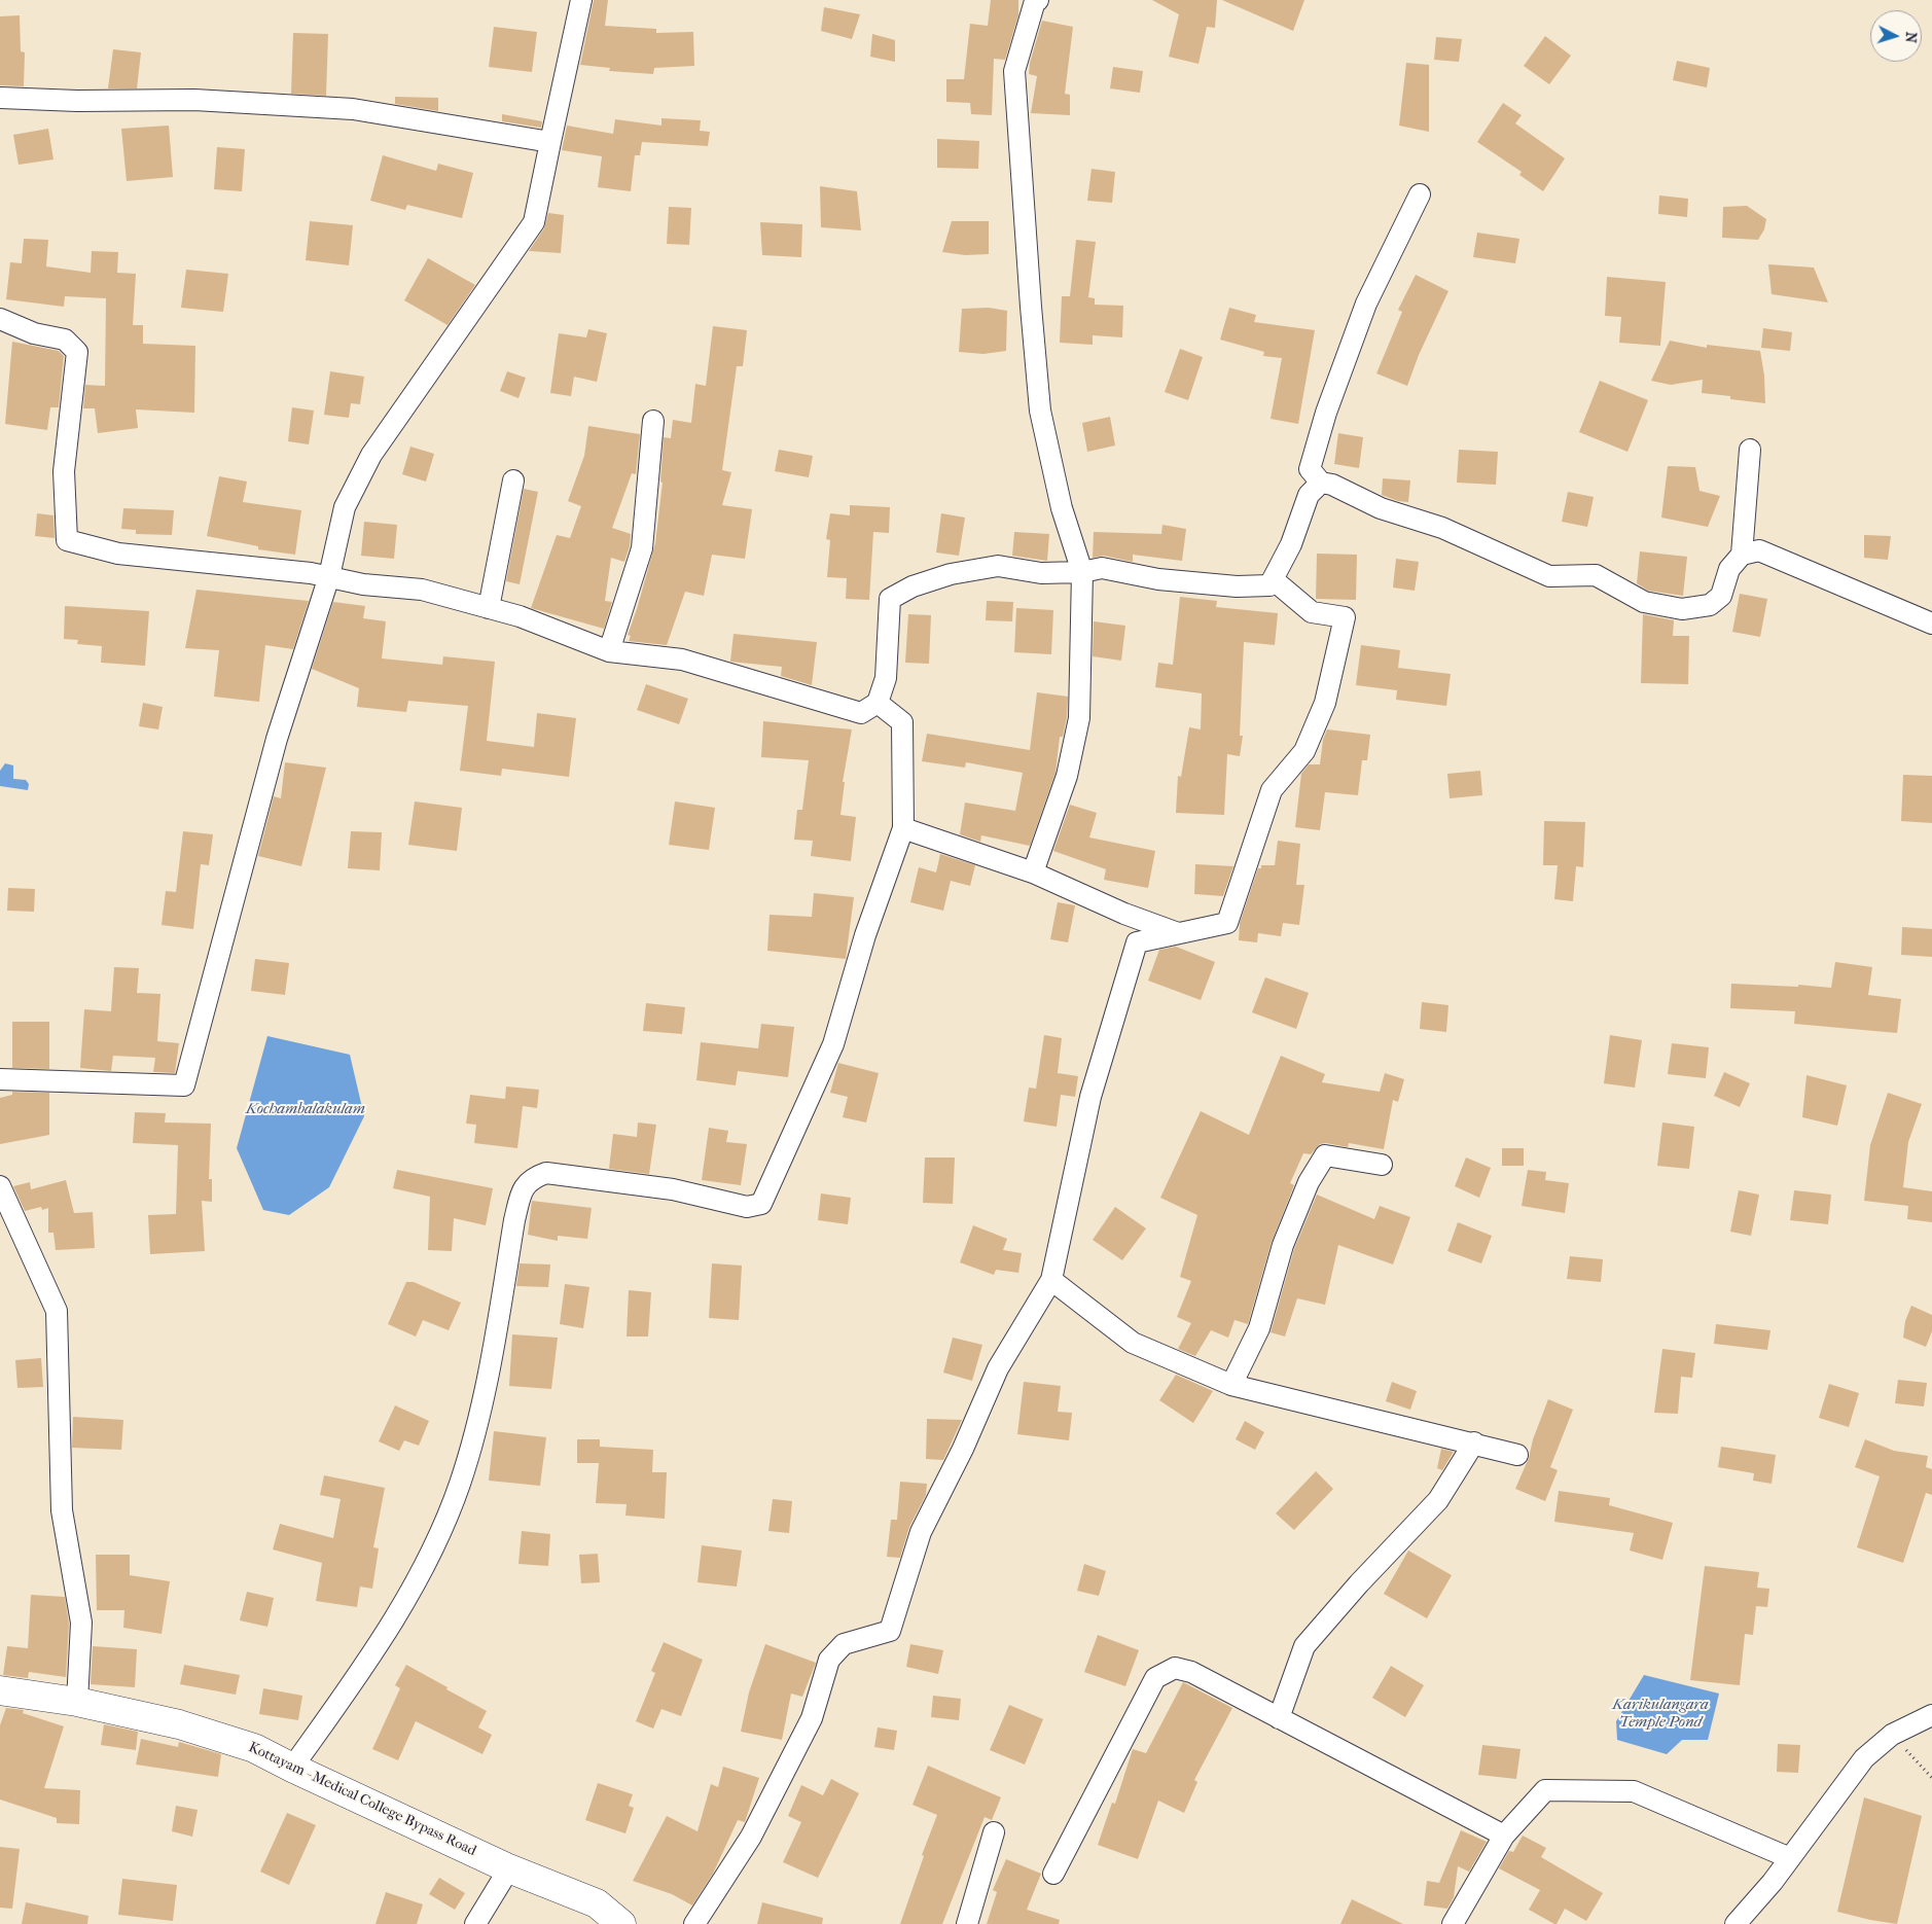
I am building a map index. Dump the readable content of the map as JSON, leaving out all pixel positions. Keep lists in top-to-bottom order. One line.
{"streets":{"main road":["Kottayam - Medical College Bypass Road"]},"water":["Kochambalakulam","Karikulangara Temple Pond"],"north":"right"}
